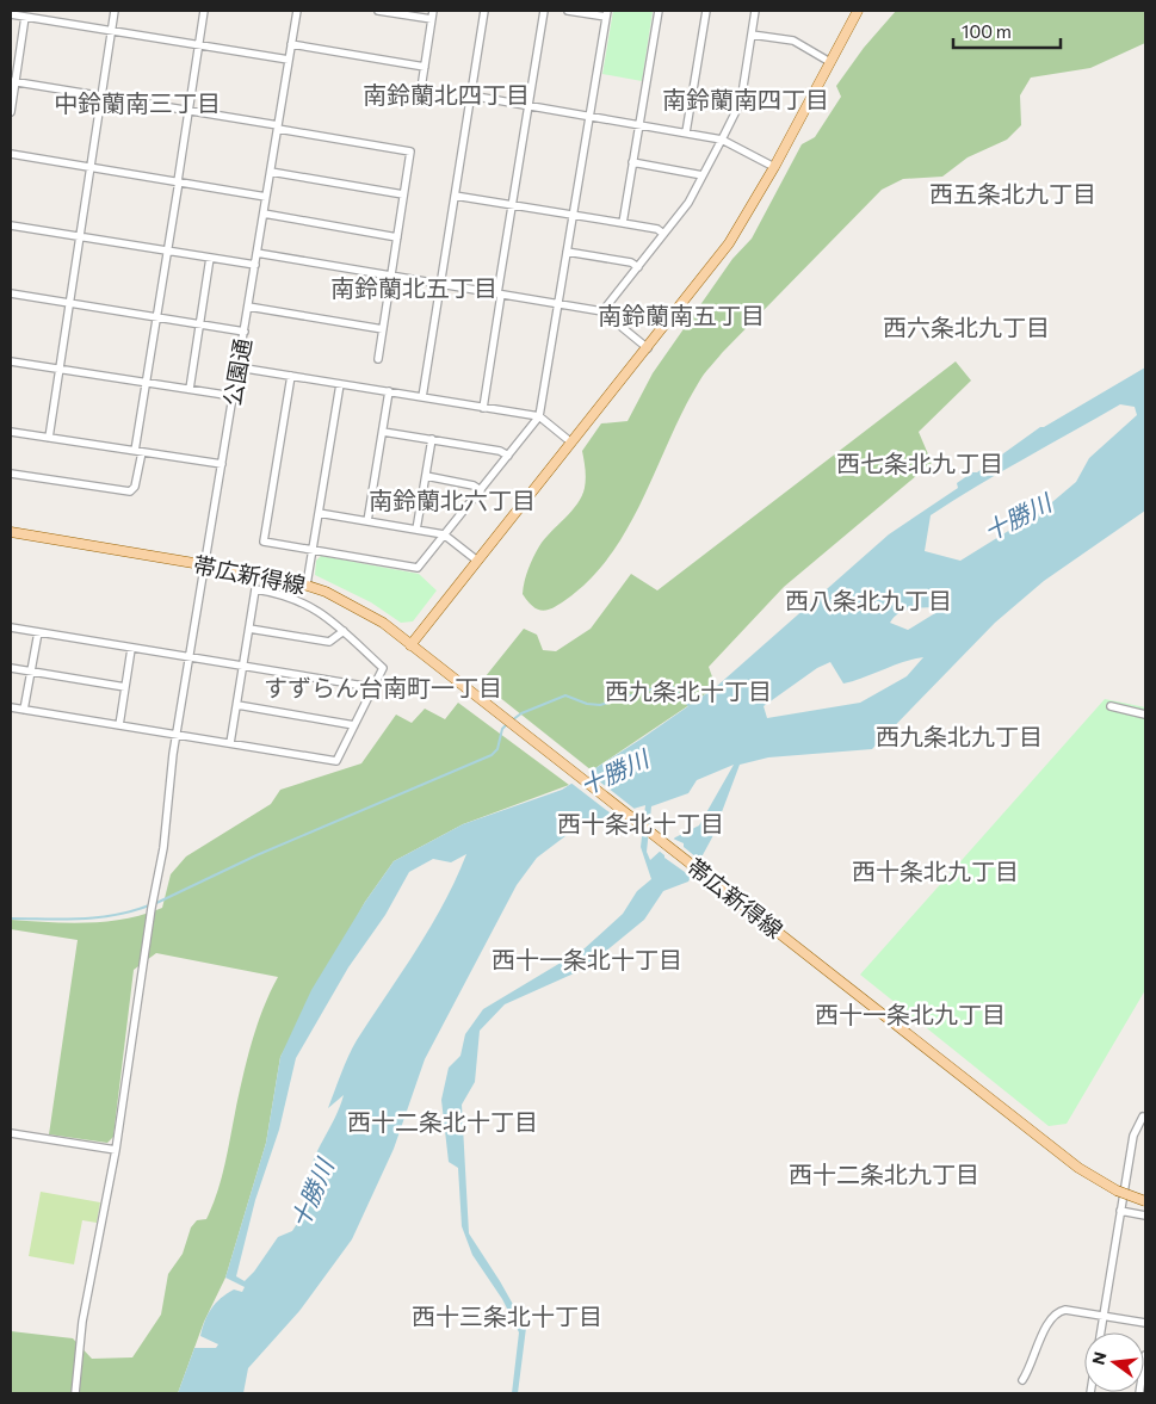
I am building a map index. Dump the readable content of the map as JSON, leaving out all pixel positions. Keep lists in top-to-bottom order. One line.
{"streets":{"main road":["帯広新得線"],"street":["公園通"]},"crossings":[["公園通","帯広新得線"]],"districts":["南鈴蘭北四丁目","南鈴蘭南四丁目","中鈴蘭南三丁目","西五条北九丁目","南鈴蘭北五丁目","南鈴蘭南五丁目","西六条北九丁目","西七条北九丁目","南鈴蘭北六丁目","西八条北九丁目","すずらん台南町一丁目","西九条北十丁目","西九条北九丁目","西十条北十丁目","西十条北九丁目","西十一条北十丁目","西十一条北九丁目","西十二条北十丁目","西十二条北九丁目","西十三条北十丁目"],"water":["十勝川"],"scale_bar":"100 m","north":"left"}
